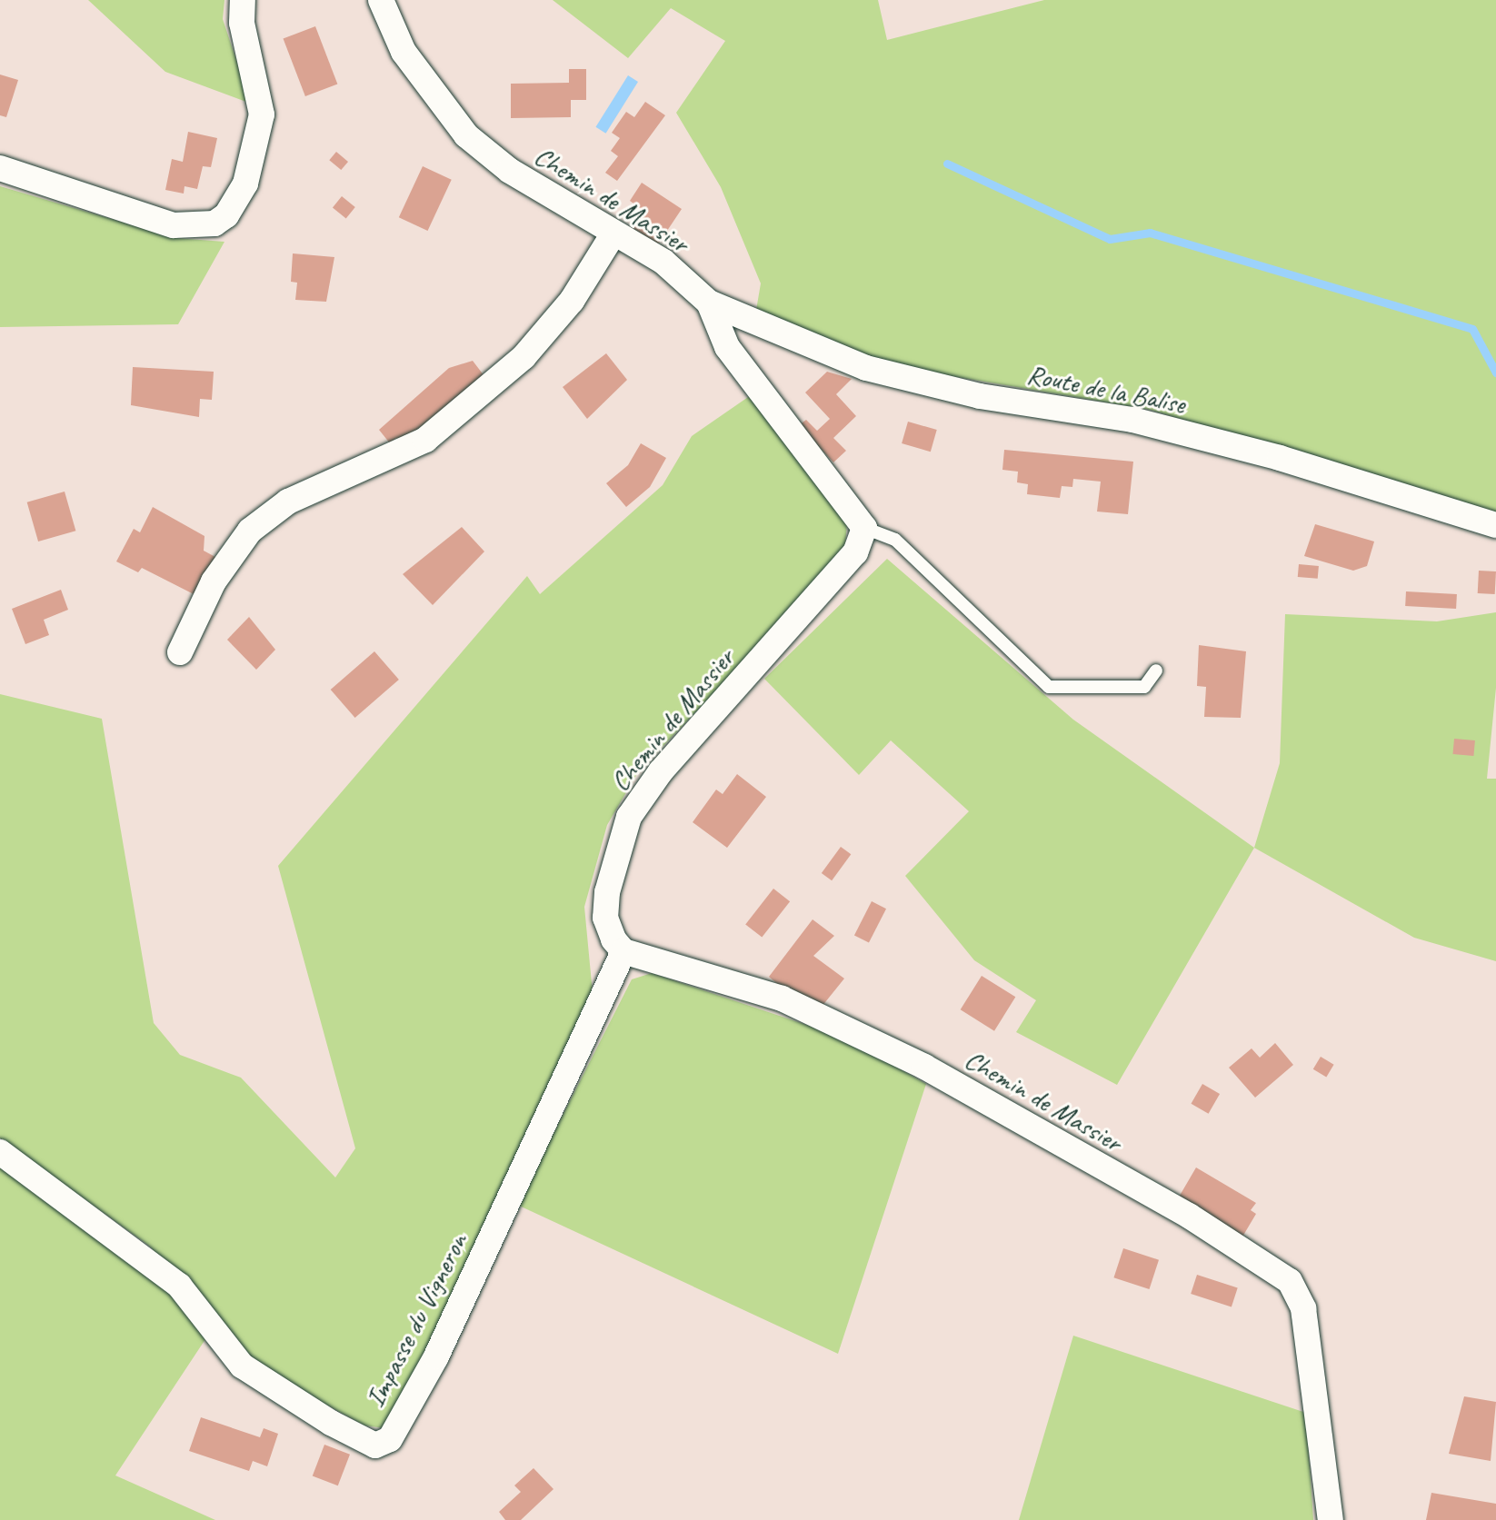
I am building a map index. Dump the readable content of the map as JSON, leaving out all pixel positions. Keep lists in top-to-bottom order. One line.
{"streets":{"street":["Chemin de Massier","Route de la Balise","Impasse du Vigneron"]},"crossings":[["Chemin de Massier","Route de la Balise"],["Chemin de Massier","Impasse du Vigneron"]]}
